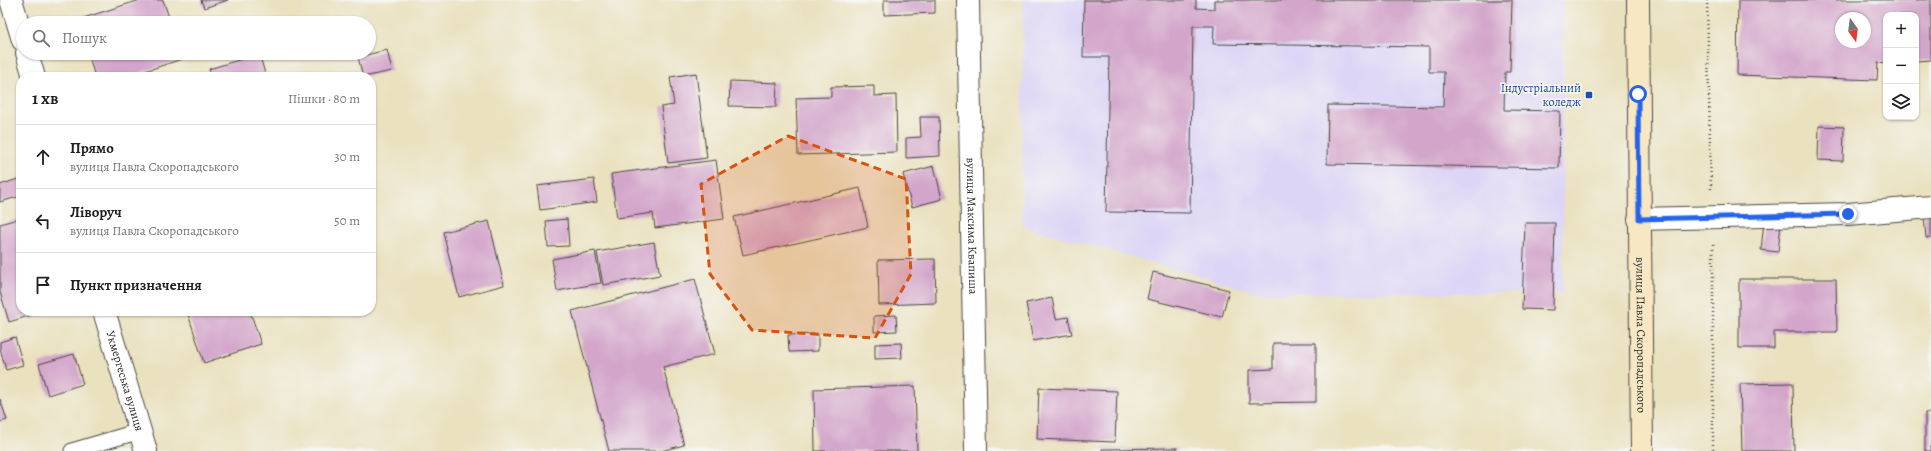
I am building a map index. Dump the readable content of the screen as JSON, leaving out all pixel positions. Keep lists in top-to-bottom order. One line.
{"streets":{"street":["вулиця Максима Квапиша","вулиця Павла Скоропадського","Укмергеська вулиця"]},"places":{"transit":["Індустріальний коледж"]},"north":"bottom","page":{"map_buttons":["+","−"],"search":"Пошук","heading":["1 хв","Пішки · 80 m"],"list":[["Прямо","вулиця Павла Скоропадського","30 m"],["Ліворуч","вулиця Павла Скоропадського","50 m"],"Пункт призначення"]}}
